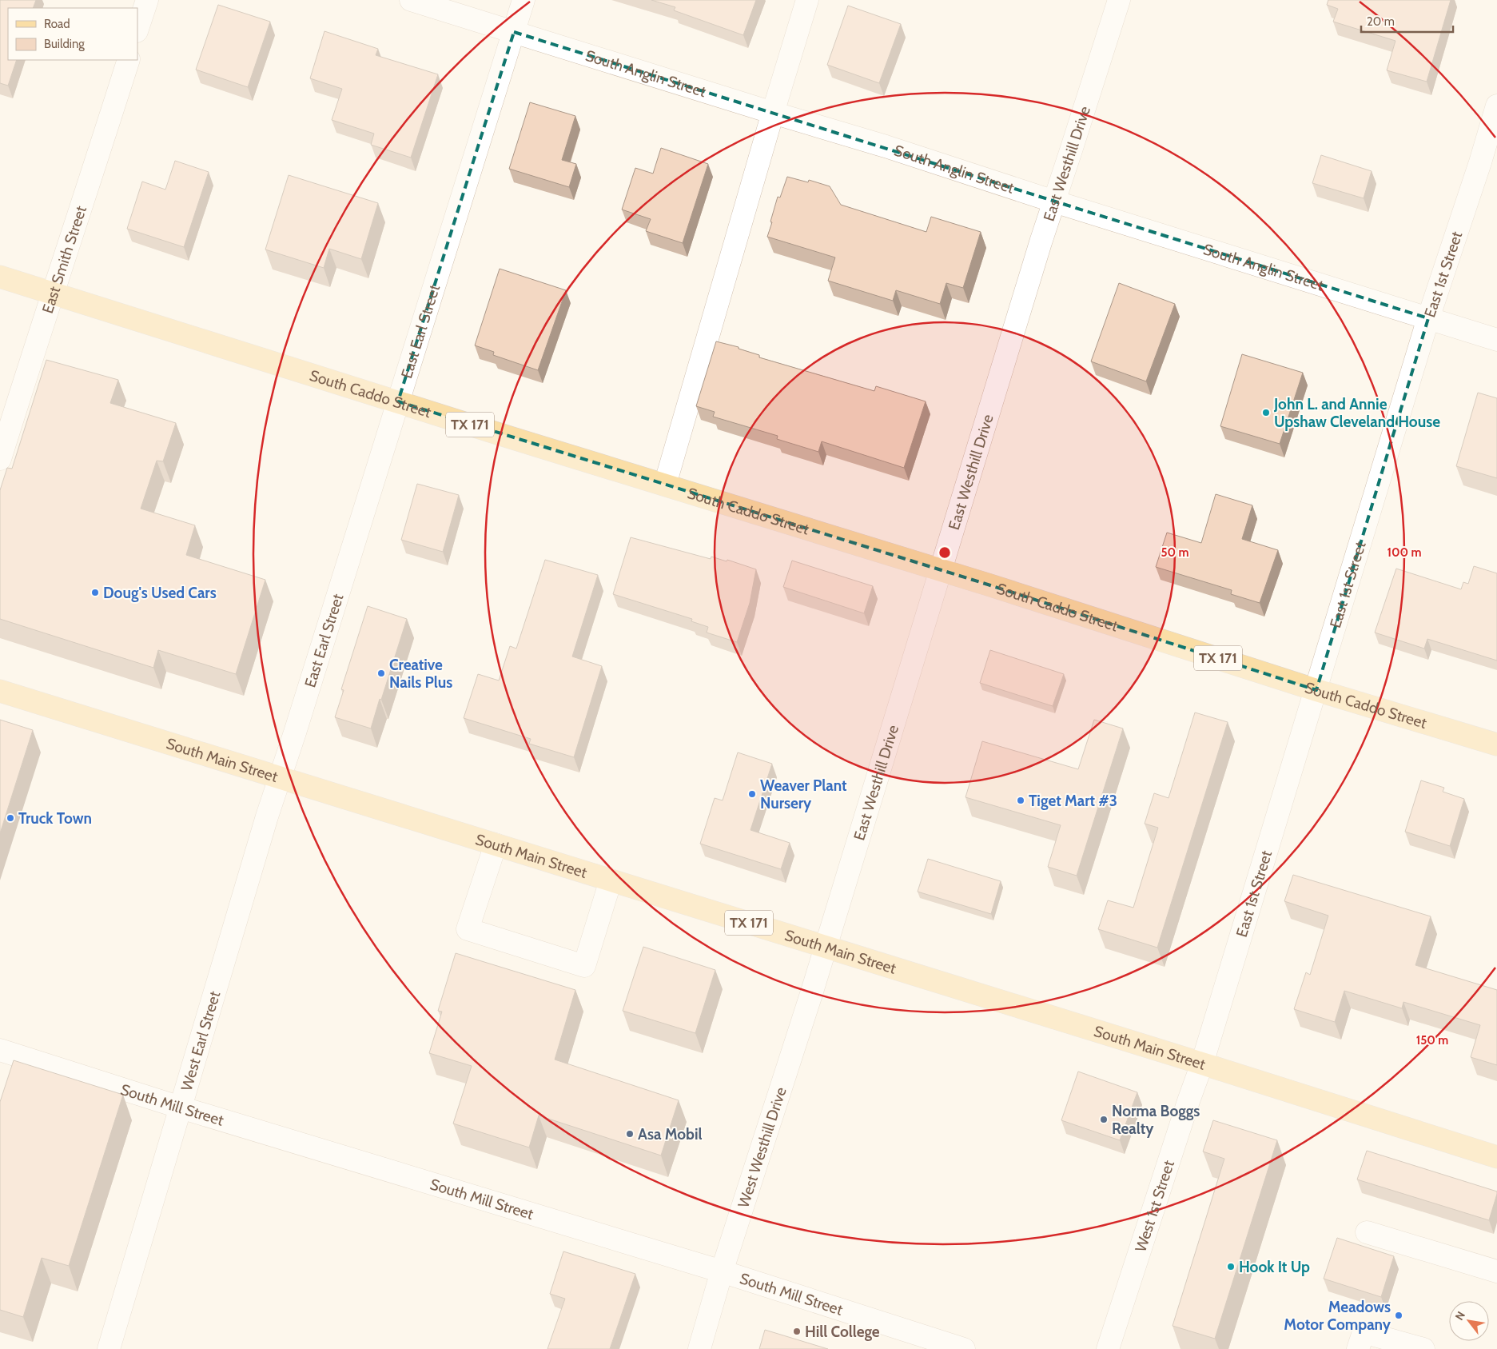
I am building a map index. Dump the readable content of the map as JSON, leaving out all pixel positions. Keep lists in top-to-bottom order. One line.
{"streets":{"main road":["South Caddo Street","TX 171","South Main Street"],"street":["South Anglin Street","East Westhill Drive","East Smith Street","East 1st Street","East Earl Street","West Earl Street","South Mill Street","West Westhill Drive","West 1st Street"]},"crossings":[["South Anglin Street","East Westhill Drive"],["South Anglin Street","East 1st Street"],["South Anglin Street","East Earl Street"],["East Westhill Drive","South Caddo Street"],["East Westhill Drive","South Main Street"],["East Westhill Drive","West Westhill Drive"],["East Smith Street","South Caddo Street"],["East 1st Street","South Caddo Street"],["East 1st Street","South Main Street"],["East 1st Street","West 1st Street"],["East Earl Street","South Caddo Street"],["East Earl Street","South Main Street"],["East Earl Street","West Earl Street"],["South Main Street","West Earl Street"],["South Main Street","West Westhill Drive"],["South Main Street","West 1st Street"],["West Earl Street","South Mill Street"],["South Mill Street","West Westhill Drive"]],"places":["John L. and Annie Upshaw Cleveland House","Doug's Used Cars","Creative Nails Plus","Weaver Plant Nursery","Tiget Mart #3","Truck Town","Norma Boggs Realty","Asa Mobil","Hook It Up","Meadows Motor Company","Hill College"],"legend":["Road","Building"],"scale_bar":"20 m","north":"top left","rings":["50 m","100 m","150 m"]}
